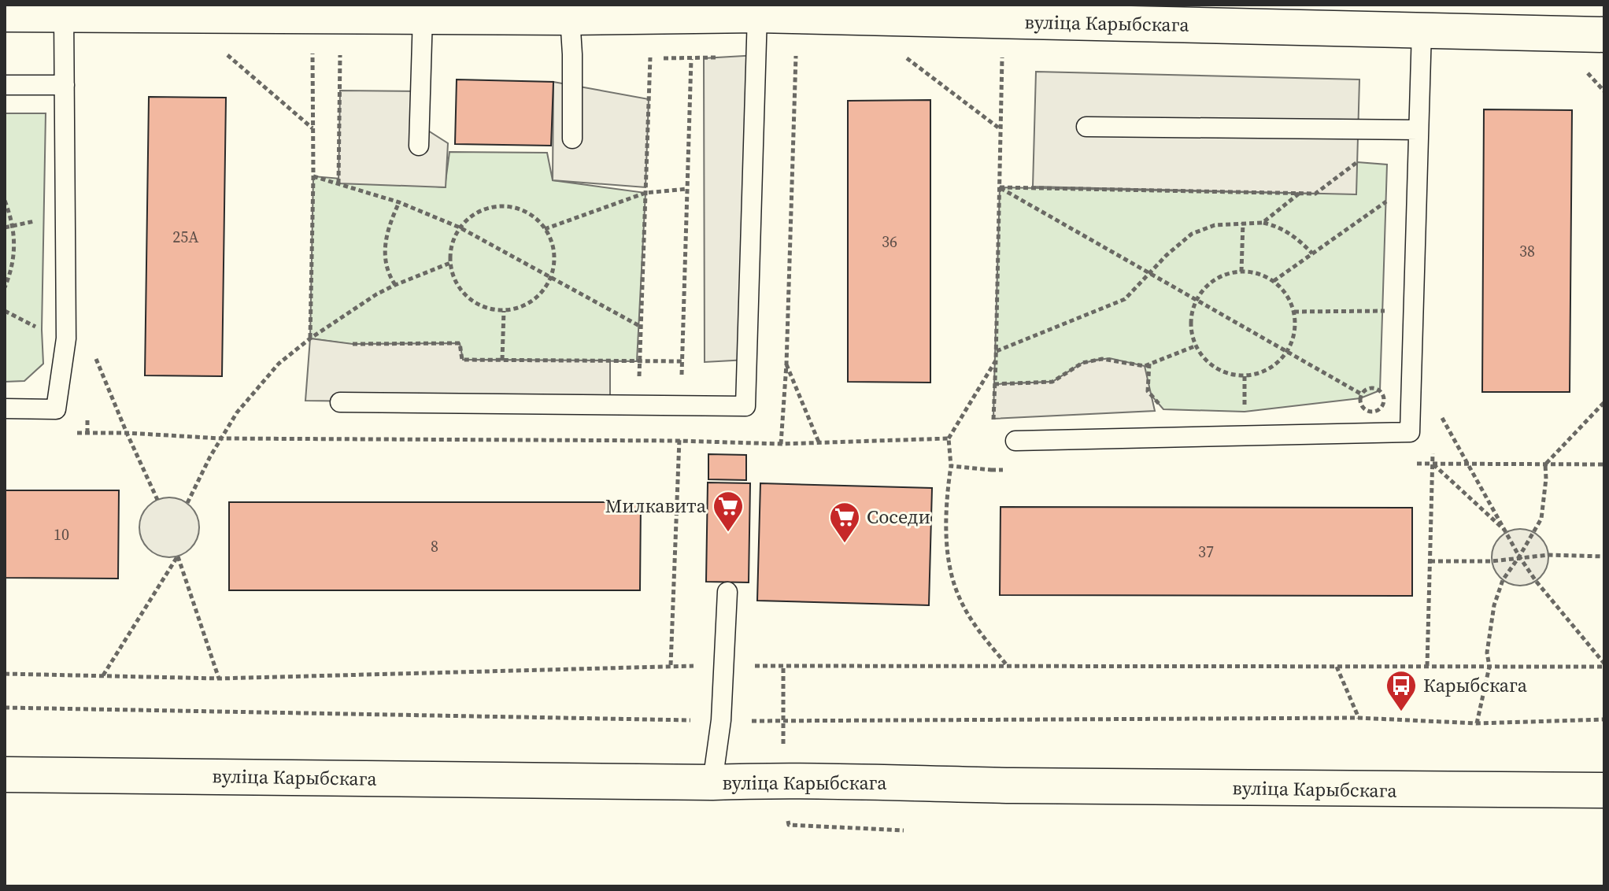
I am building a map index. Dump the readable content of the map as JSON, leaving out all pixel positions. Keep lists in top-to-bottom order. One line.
{"streets":{"street":["вуліца Карыбскага"]},"places":{"supermarket":["Милкавита","Соседи"],"bus stop":["Карыбскага"]},"house_numbers":["25А","36","38","10","8","37"]}
